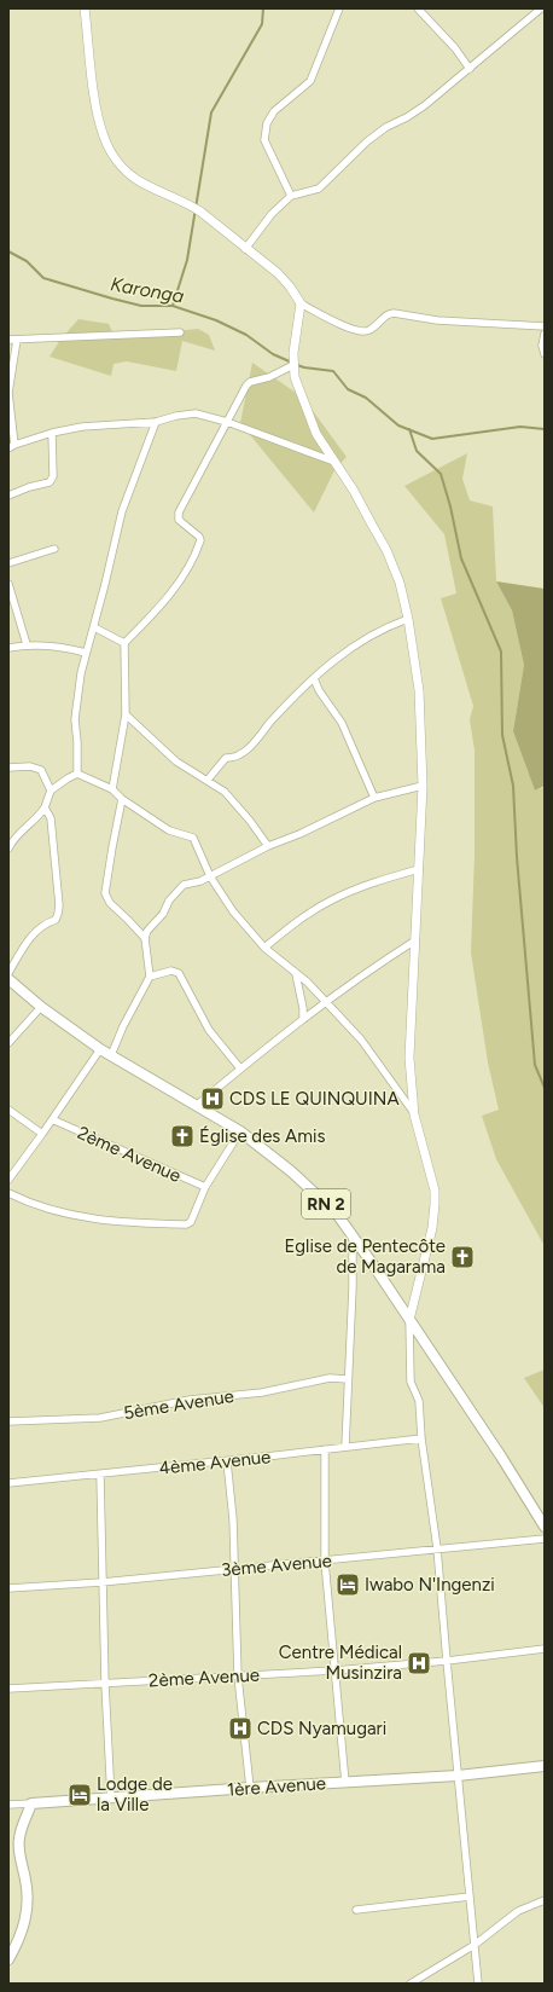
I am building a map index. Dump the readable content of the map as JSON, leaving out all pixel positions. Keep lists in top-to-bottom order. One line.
{"streets":{"main road":["RN 2","1ère Avenue"],"street":["2ème Avenue","5ème Avenue","4ème Avenue","3ème Avenue"]},"water":["Karonga"],"places":{"hospital":["CDS LE QUINQUINA","Centre Médical Musinzira","CDS Nyamugari"],"church":["Église des Amis","Eglise de Pentecôte de Magarama"],"hotel":["Iwabo N'Ingenzi","Lodge de la Ville"]}}
